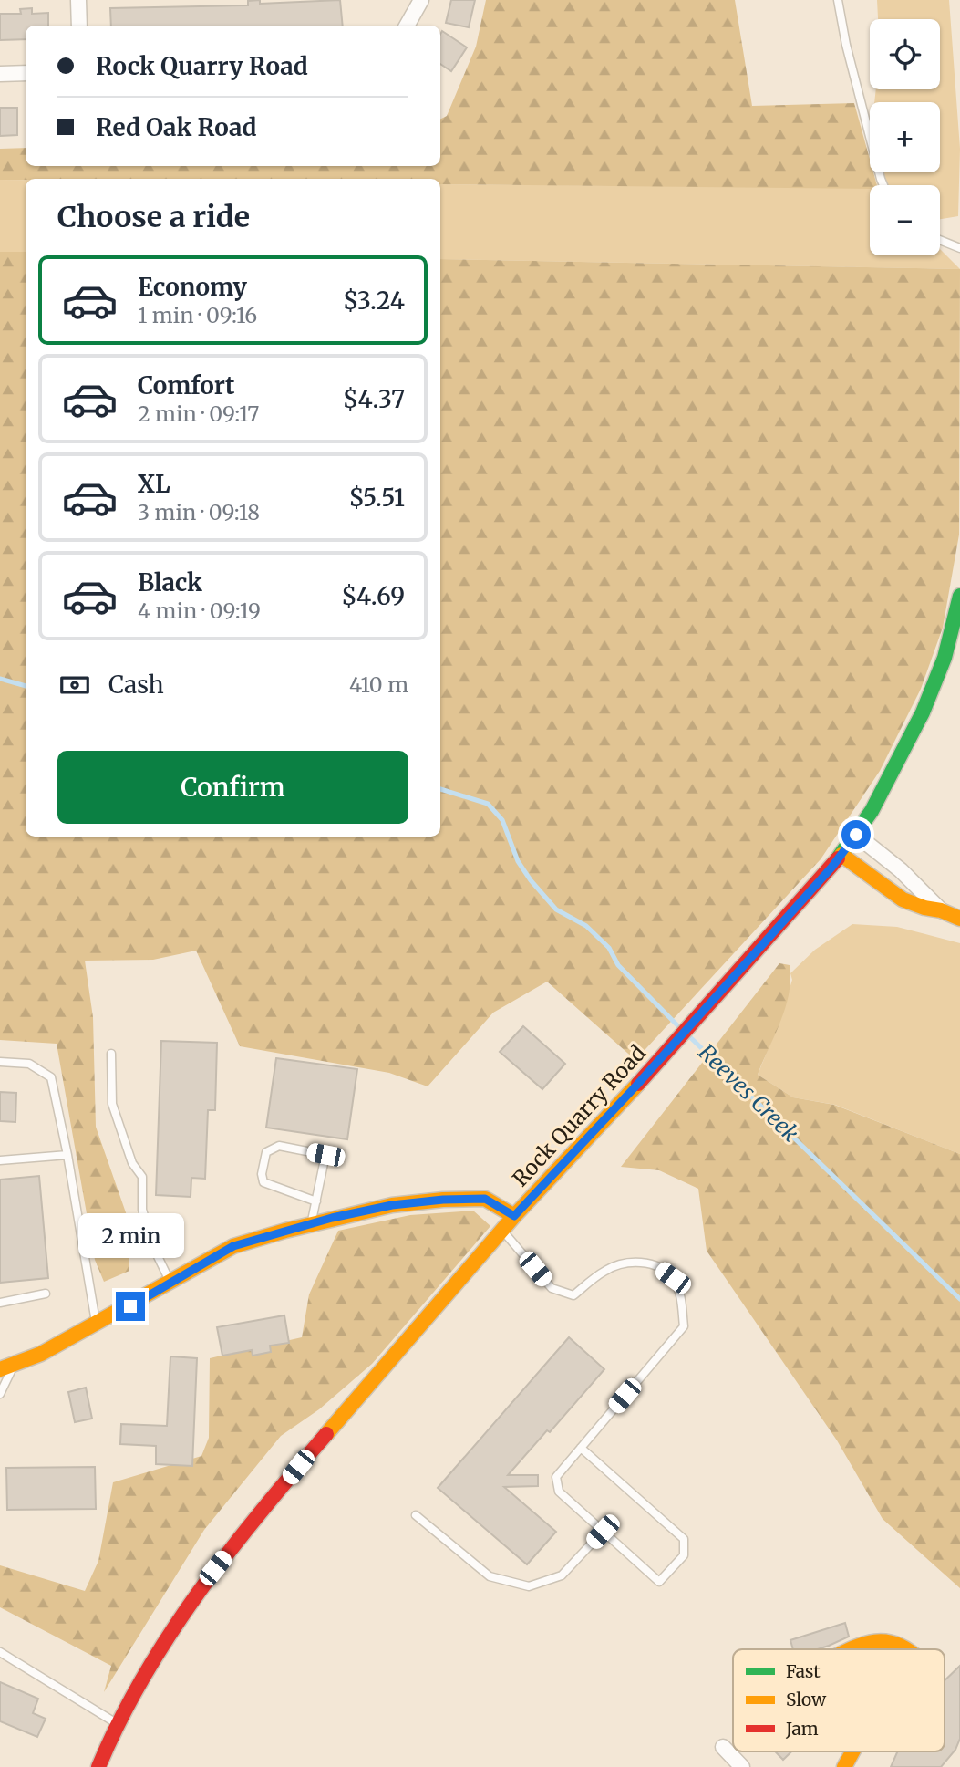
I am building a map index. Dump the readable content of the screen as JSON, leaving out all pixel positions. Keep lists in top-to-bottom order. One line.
{"streets":{"street":["Rock Quarry Road"]},"water":["Reeves Creek"],"legend":["Fast","Slow","Jam"],"page":{"map_buttons":["+","−"],"banner":["Rock Quarry Road","Red Oak Road"],"heading":"Choose a ride","list":[{"name":"Economy","note":"1 min · 09:16","value":"$3.24"},{"name":"Comfort","note":"2 min · 09:17","value":"$4.37"},{"name":"XL","note":"3 min · 09:18","value":"$5.51"},{"name":"Black","note":"4 min · 09:19","value":"$4.69"}],"pay":["Cash","410 m"],"buttons":"Confirm","bubble":"2 min"}}
